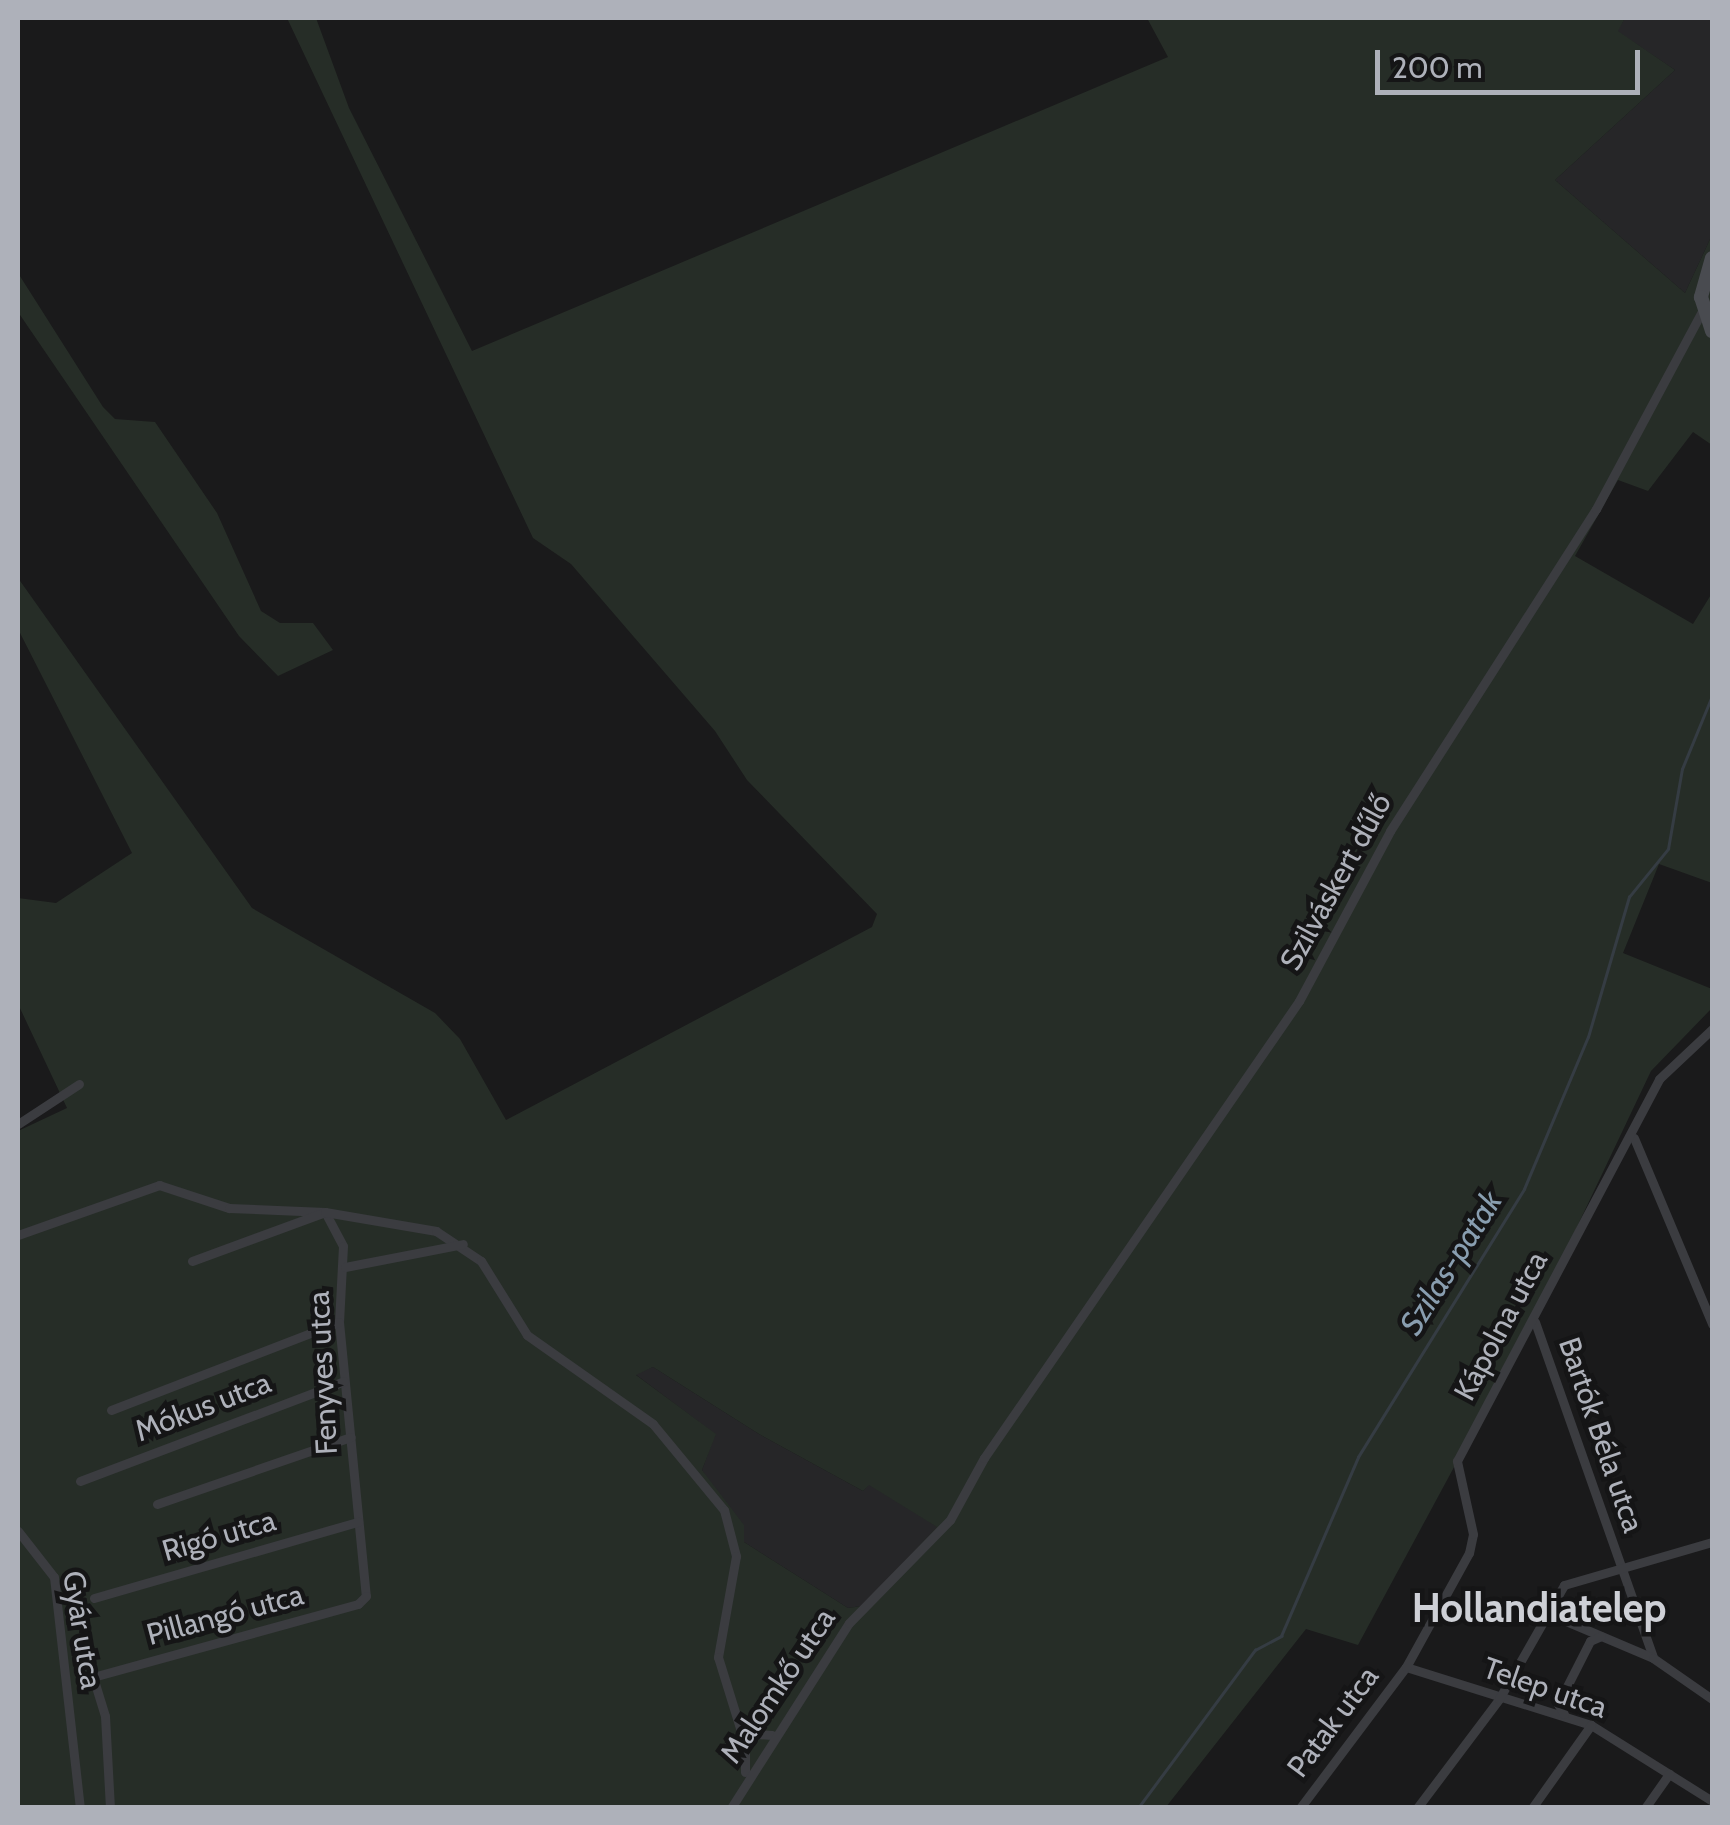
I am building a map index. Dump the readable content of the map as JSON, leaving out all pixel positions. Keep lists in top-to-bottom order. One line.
{"streets":{"street":["Szilváskert dűlő","Kápolna utca","Fenyves utca","Mókus utca","Bartók Béla utca","Rigó utca","Pillangó utca","Gyár utca","Malomkő utca","Telep utca","Patak utca"]},"crossings":[["Szilváskert dűlő","Malomkő utca"],["Kápolna utca","Bartók Béla utca"],["Kápolna utca","Telep utca"],["Kápolna utca","Patak utca"],["Fenyves utca","Mókus utca"],["Fenyves utca","Rigó utca"],["Fenyves utca","Pillangó utca"],["Pillangó utca","Gyár utca"],["Telep utca","Patak utca"]],"districts":["Hollandiatelep"],"water":["Szilas-patak"],"scale_bar":"200 m"}
